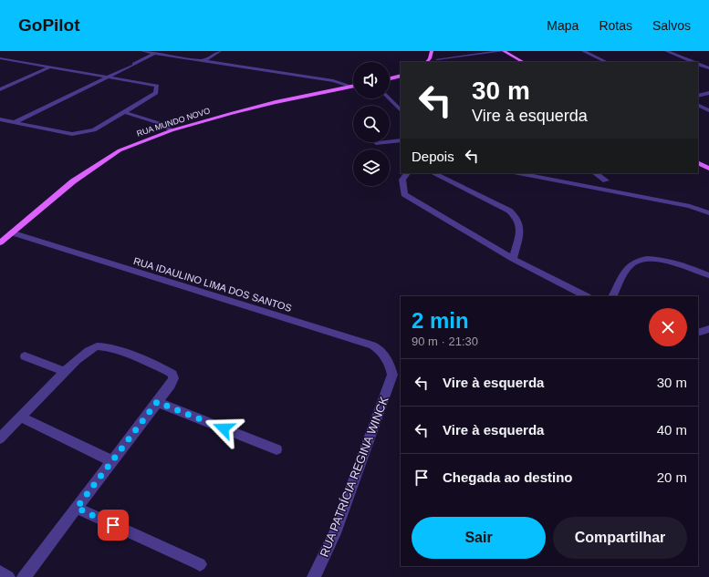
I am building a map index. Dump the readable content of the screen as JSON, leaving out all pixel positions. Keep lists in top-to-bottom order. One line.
{"streets":{"main road":["RUA MUNDO NOVO"],"street":["RUA IDAULINO LIMA DOS SANTOS","RUA PATRÍCIA REGINA WINCK"]},"crossings":[["RUA MUNDO NOVO","RUA IDAULINO LIMA DOS SANTOS"],["RUA IDAULINO LIMA DOS SANTOS","RUA PATRÍCIA REGINA WINCK"]],"page":{"header":"GoPilot","nav":["Mapa","Rotas","Salvos"],"turn":["30 m","Vire à esquerda"],"then":"Depois","heading":["2 min","90 m · 21:30"],"list":[{"name":"Vire à esquerda","value":"30 m"},{"name":"Vire à esquerda","value":"40 m"},{"name":"Chegada ao destino","value":"20 m"}],"buttons":["Sair","Compartilhar"]}}
